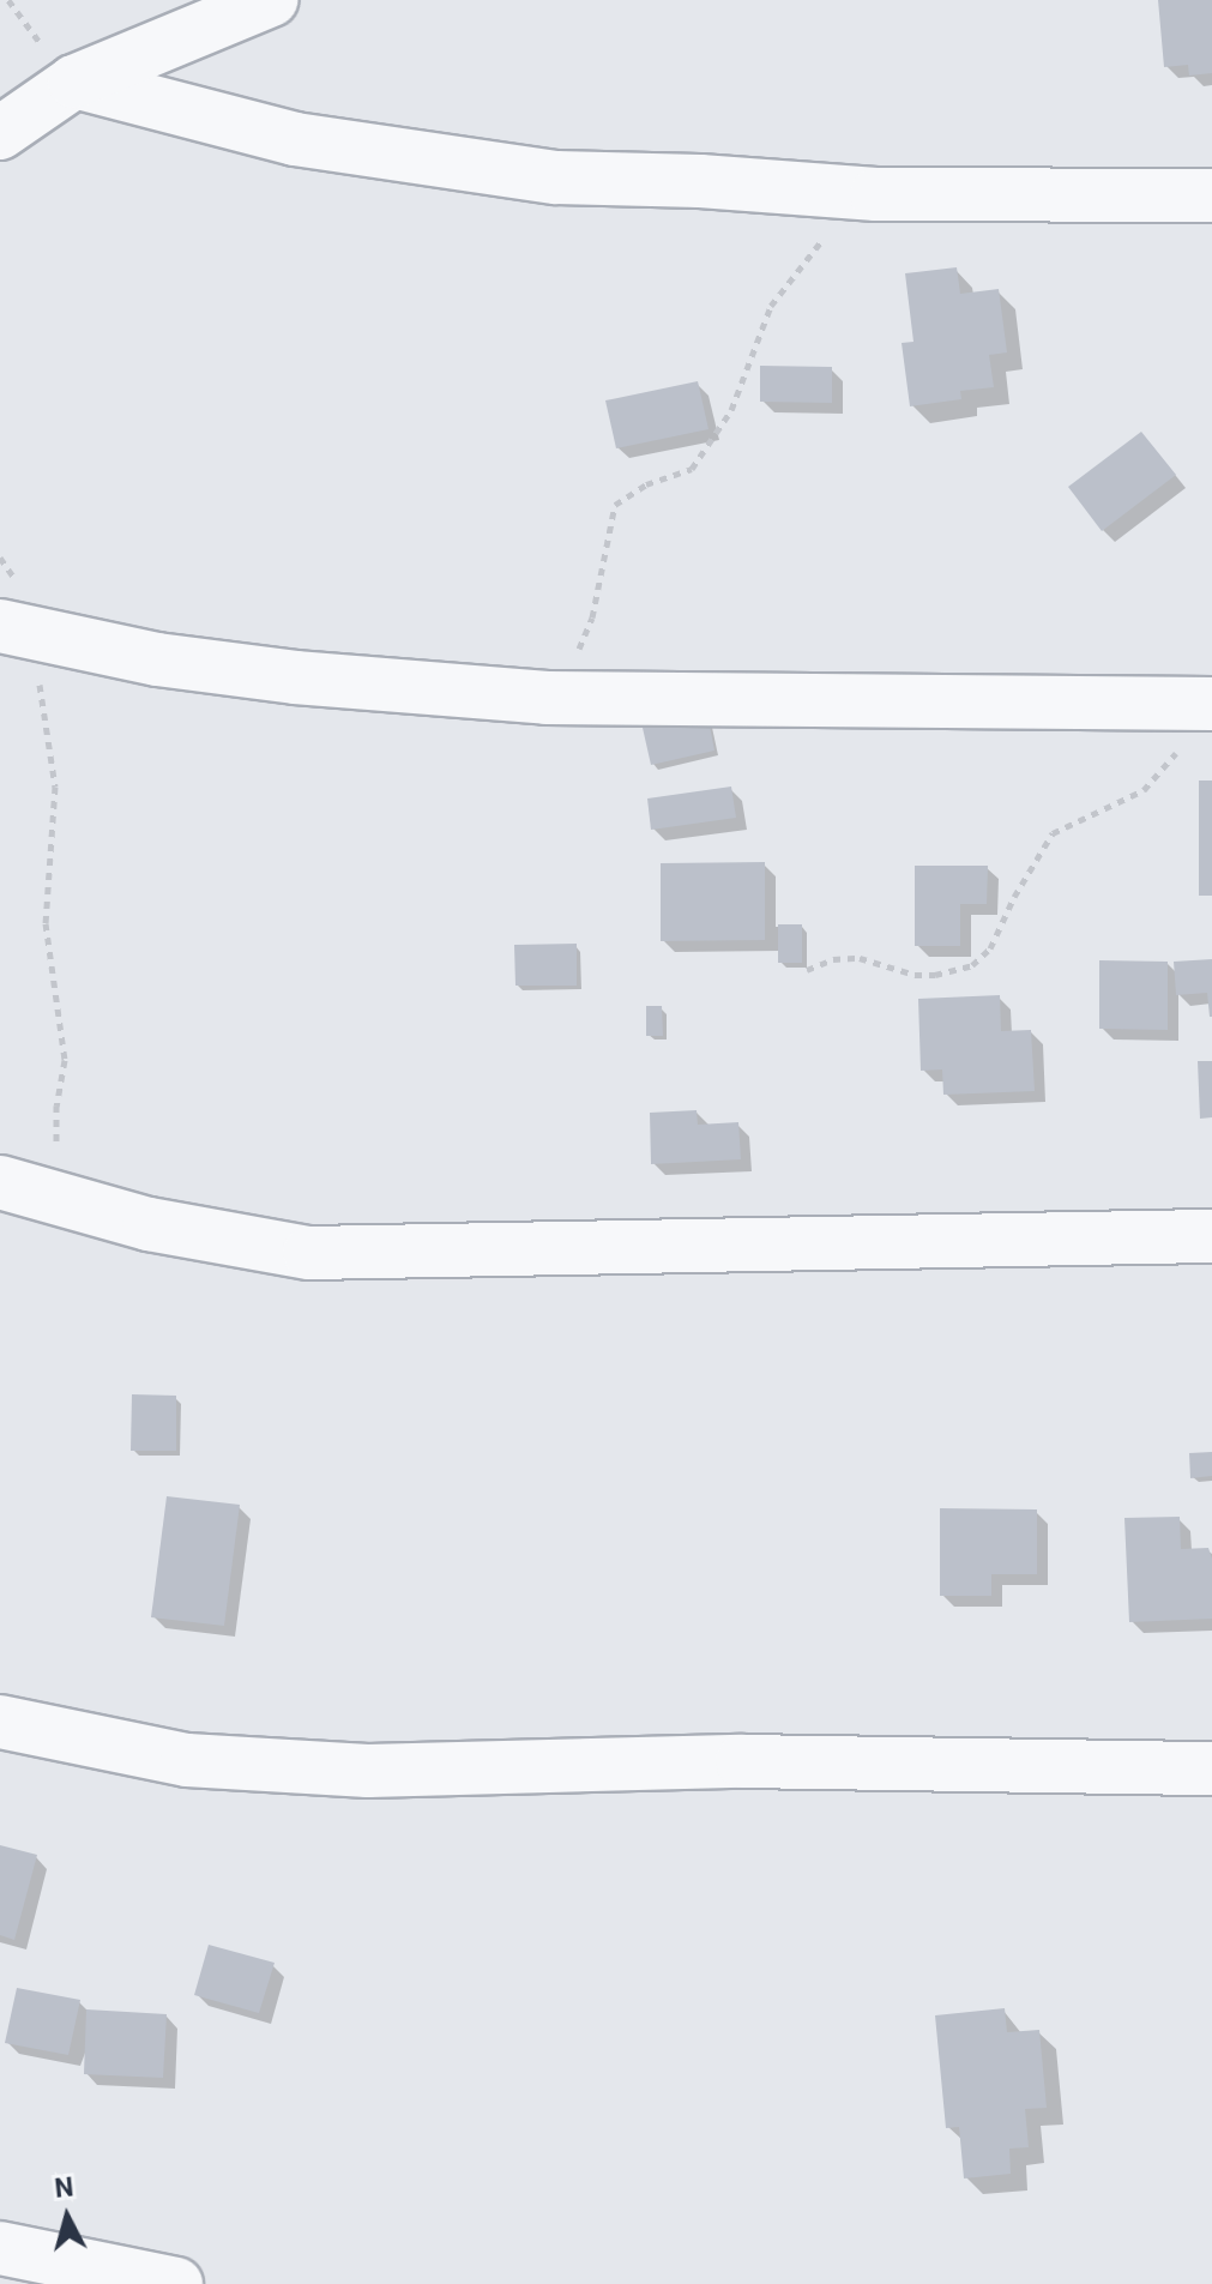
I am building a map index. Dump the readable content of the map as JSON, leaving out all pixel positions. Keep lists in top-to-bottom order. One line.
{"north":"top"}
